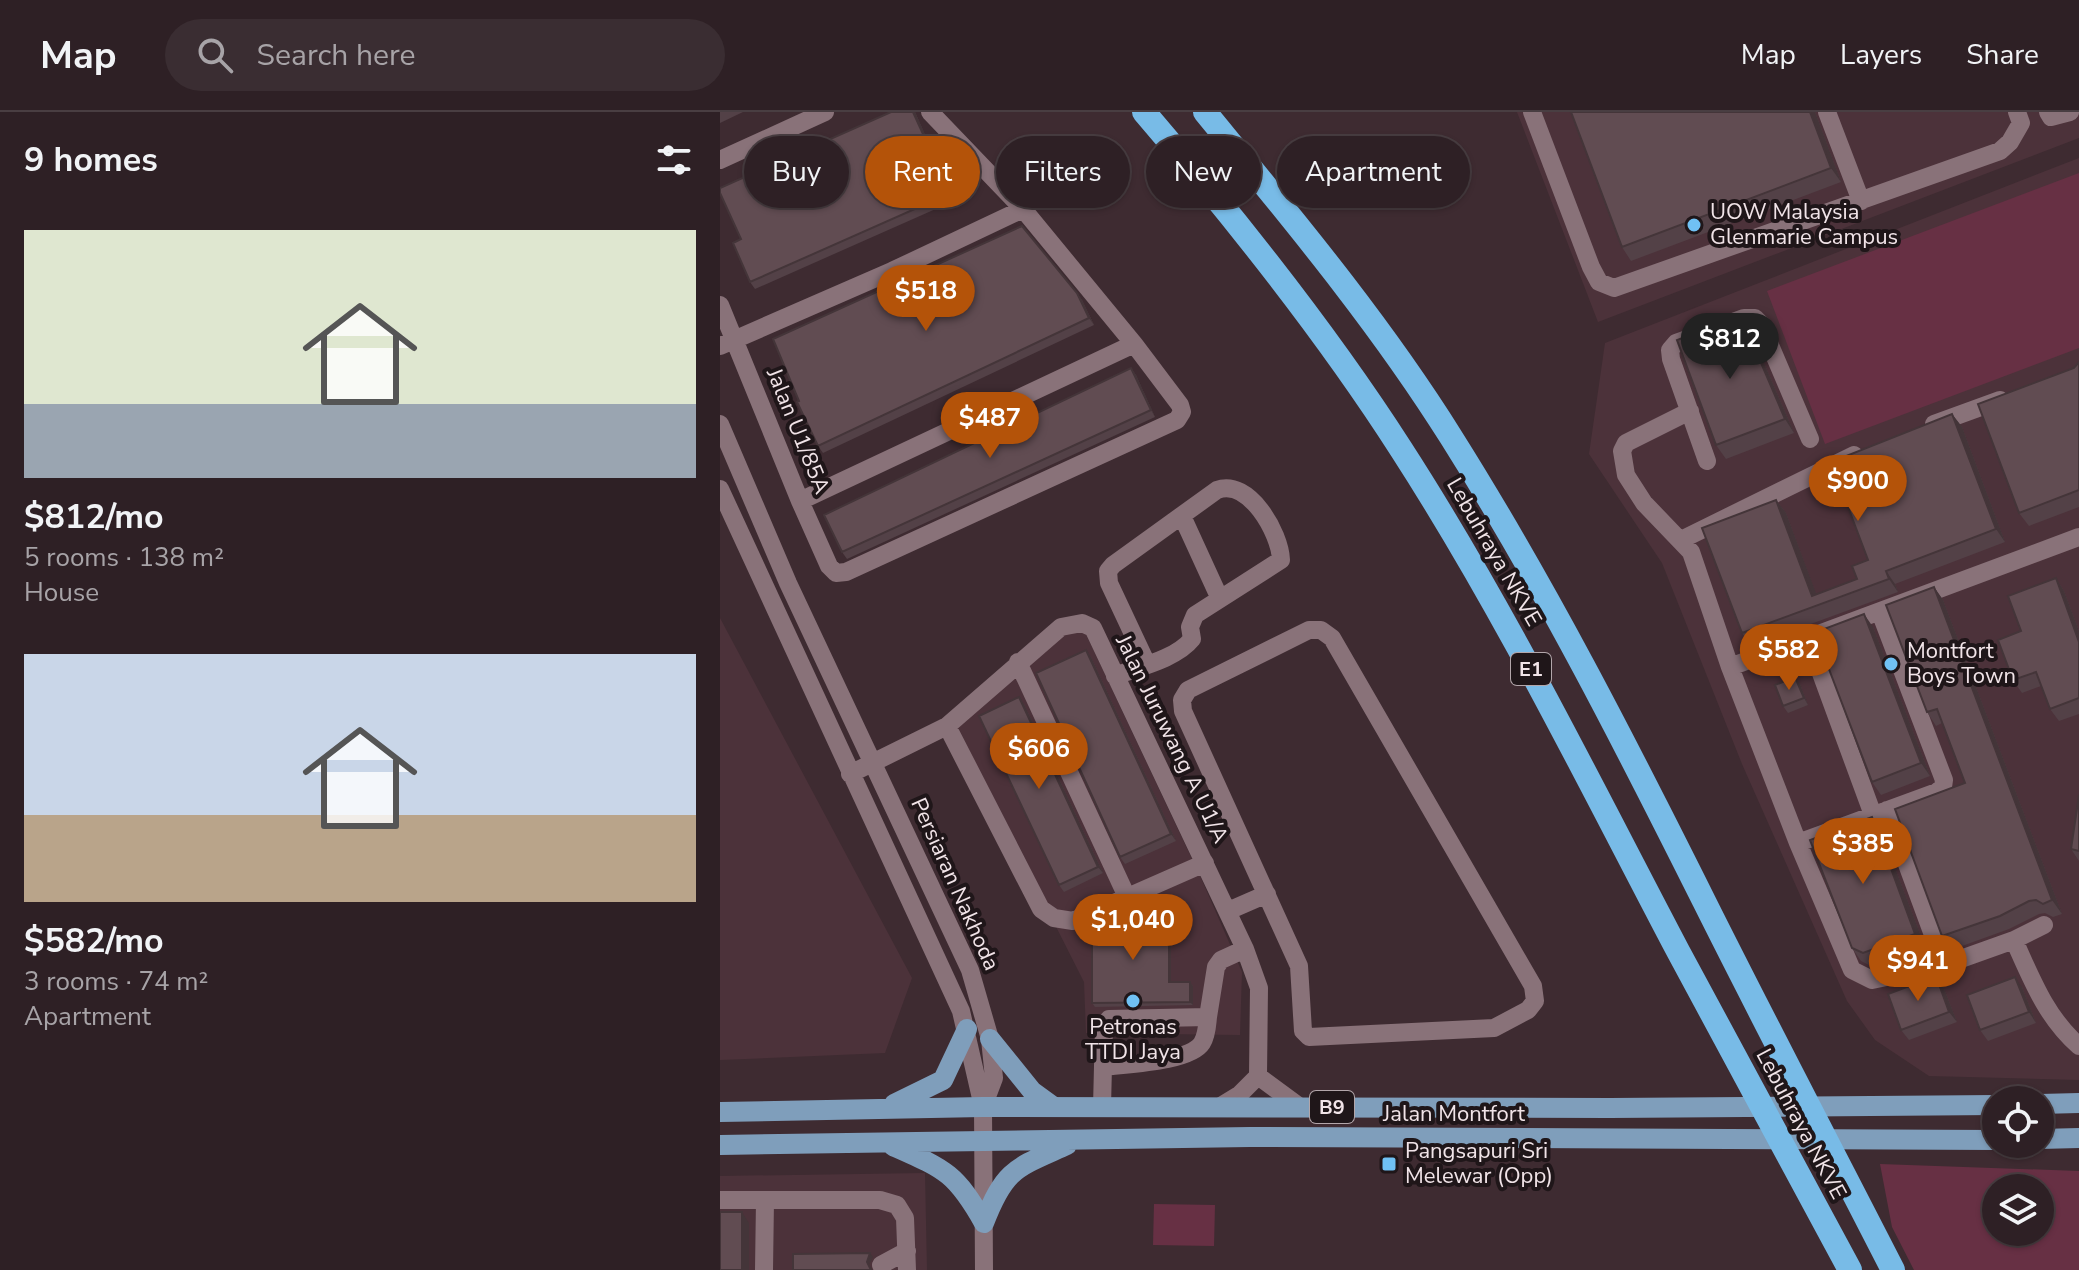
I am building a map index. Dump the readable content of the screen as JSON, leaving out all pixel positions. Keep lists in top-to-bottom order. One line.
{"streets":{"highway":["Lebuhraya NKVE","E1"],"main road":["B9","Jalan Montfort"],"street":["Jalan U1/85A","Jalan Juruwang A U1/A","Persiaran Nakhoda"]},"crossings":[["Jalan Juruwang A U1/A","Persiaran Nakhoda"],["Persiaran Nakhoda","Jalan Montfort"]],"places":{"other":["UOW Malaysia Glenmarie Campus","Montfort Boys Town","Petronas TTDI Jaya"],"transit":["Pangsapuri Sri Melewar (Opp)"]},"page":{"header":"Map","search":"Search here","nav":["Map","Layers","Share"],"heading":"9 homes","chip":["Buy","Rent","Filters","New","Apartment"],"list":[{"name":"$812/mo","note":"5 rooms · 138 m² · House"},{"name":"$582/mo","note":"3 rooms · 74 m² · Apartment"}],"price":["$518","$812","$487","$900","$582","$606","$385","$1,040","$941"]}}
